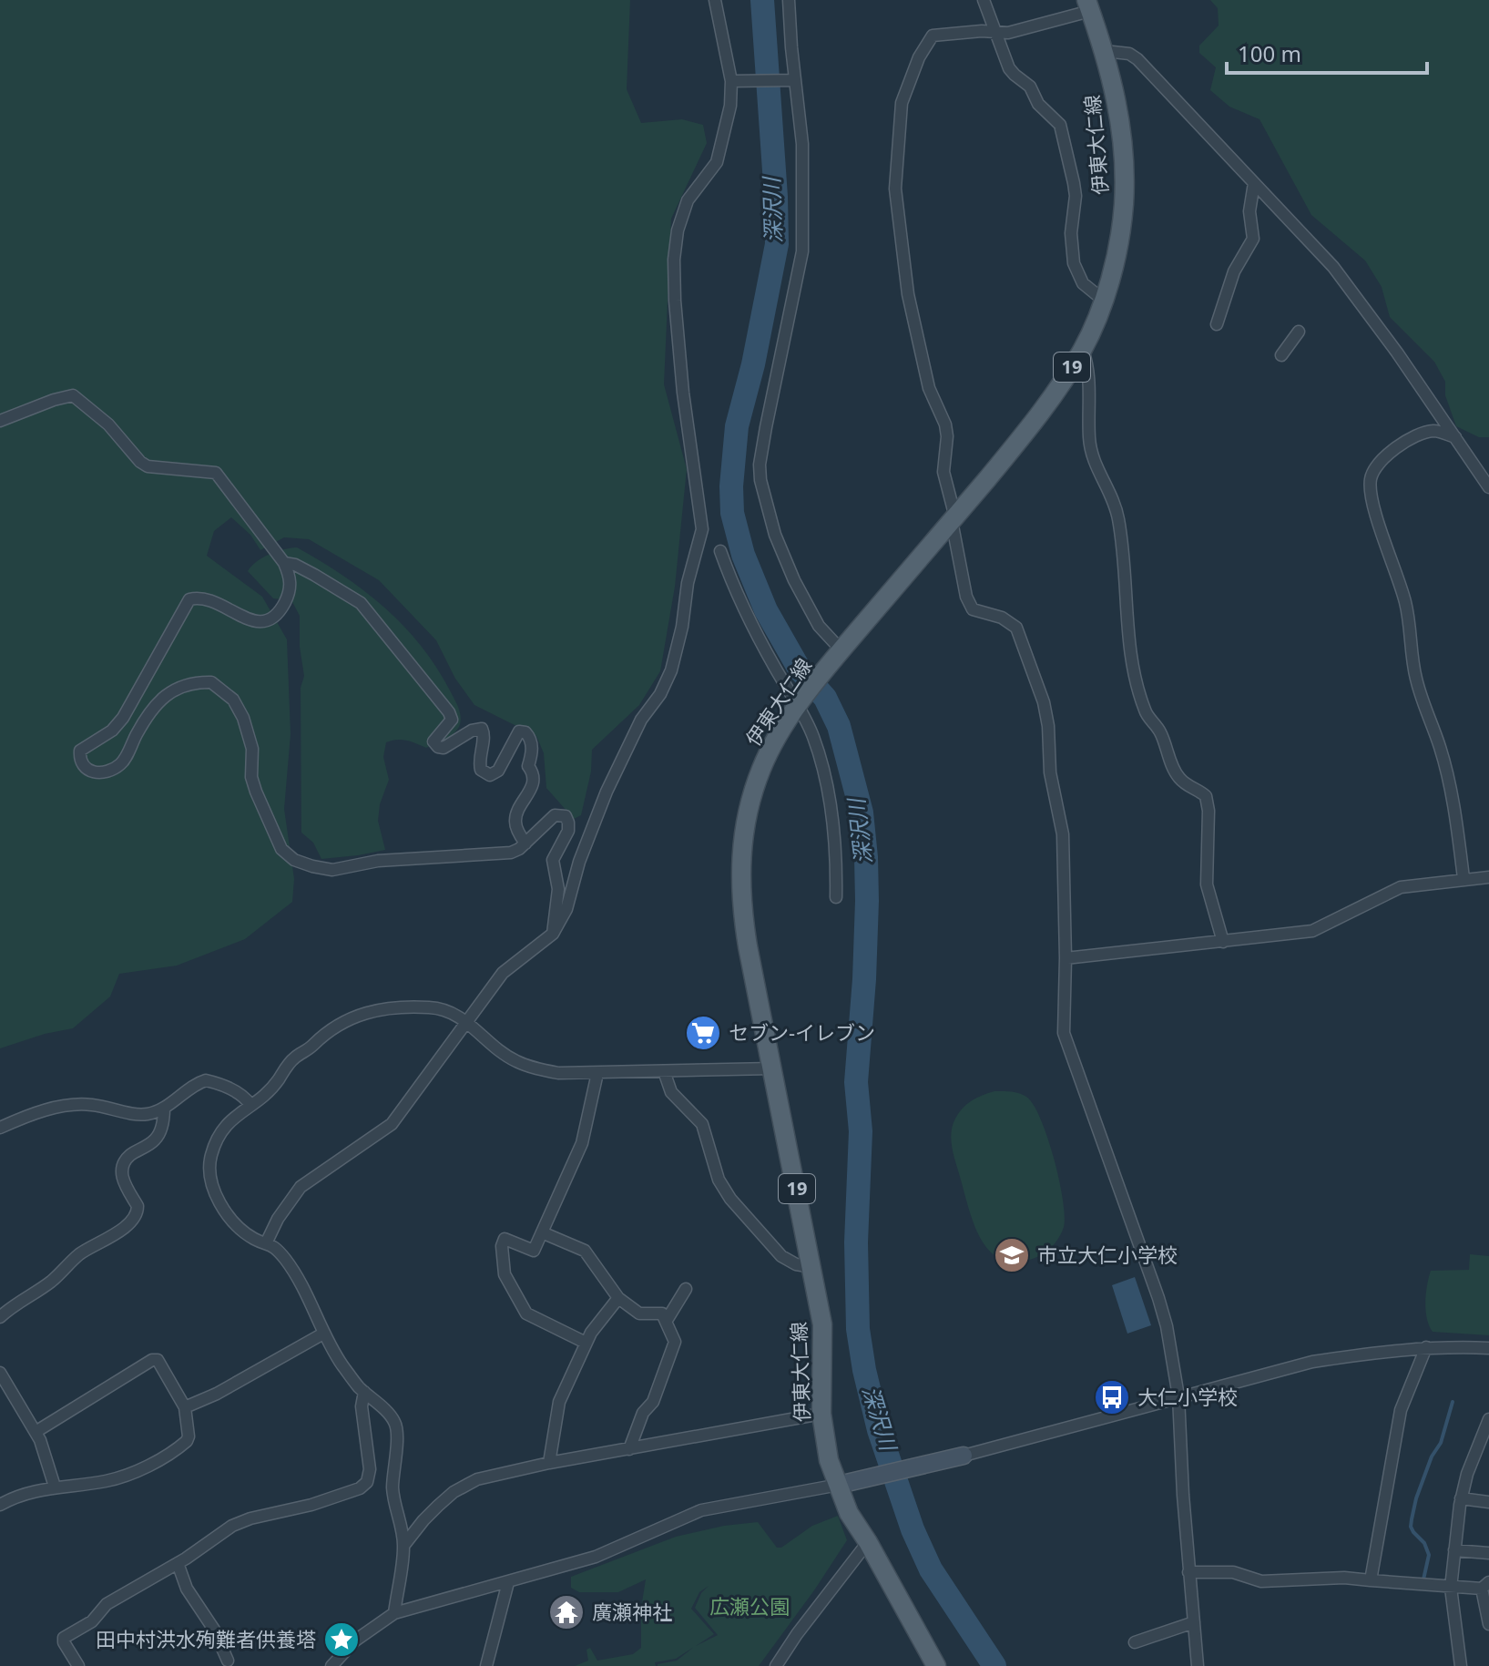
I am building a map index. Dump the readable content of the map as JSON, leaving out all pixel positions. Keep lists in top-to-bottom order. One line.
{"streets":{"main road":["伊東大仁線","19"]},"water":["深沢川"],"parks":["広瀬公園"],"places":{"supermarket":["セブン-イレブン"],"school or university":["市立大仁小学校"],"bus stop":["大仁小学校"],"temple":["廣瀬神社"],"place":["田中村洪水殉難者供養塔"]},"scale_bar":"100 m"}
